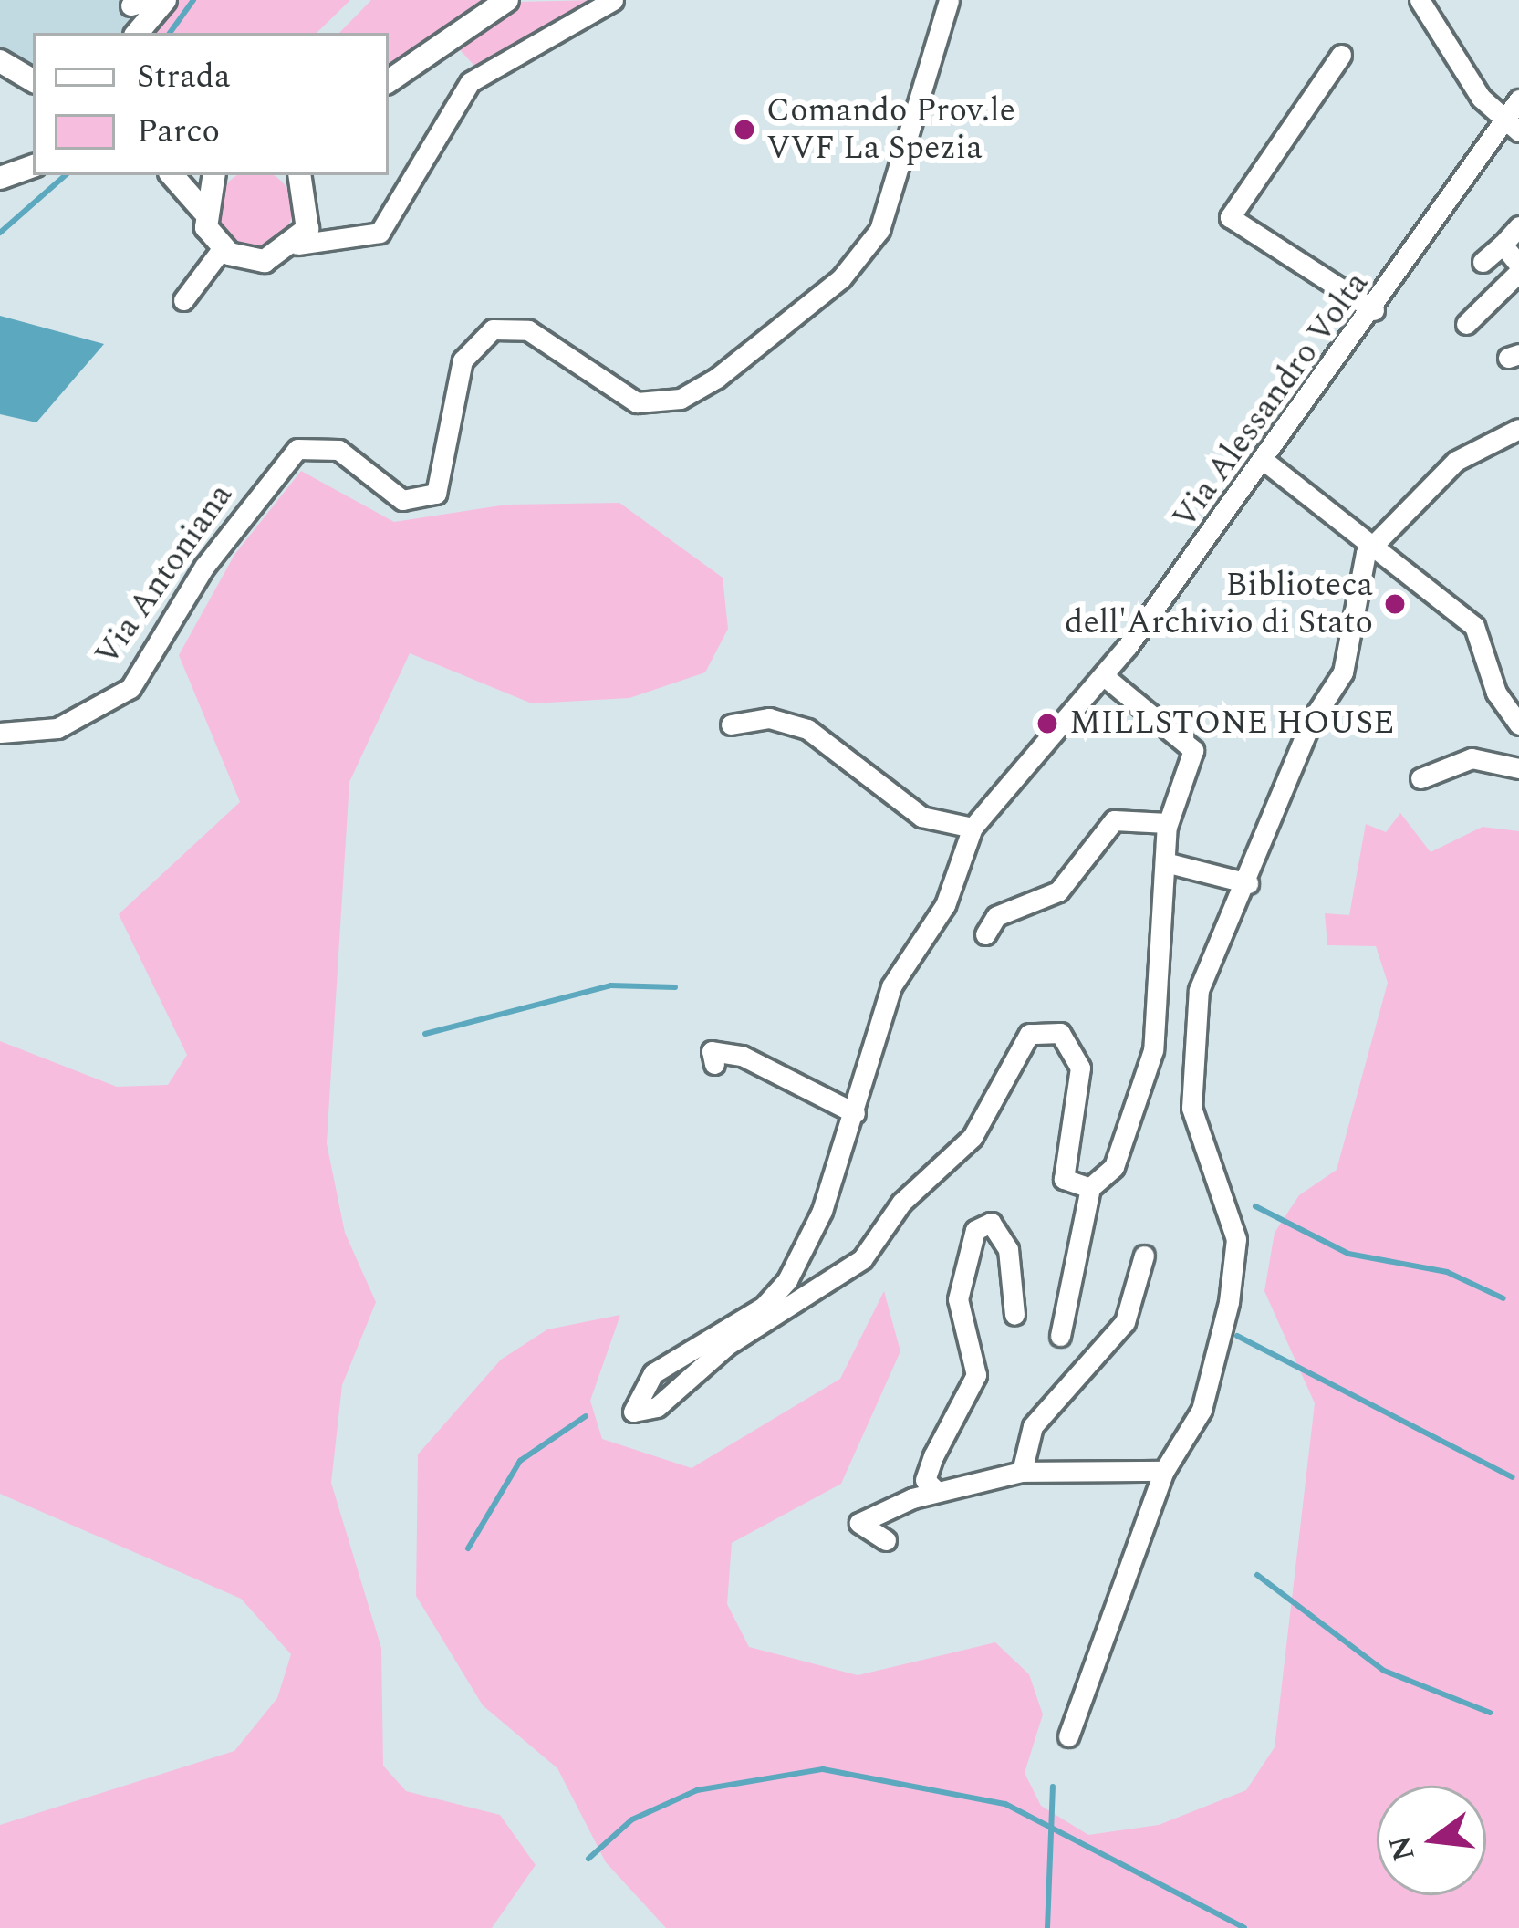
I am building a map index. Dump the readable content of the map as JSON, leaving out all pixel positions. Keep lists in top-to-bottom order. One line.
{"streets":{"street":["Via Alessandro Volta","Via Antoniana"]},"places":["Comando Prov.le VVF La Spezia","Biblioteca dell'Archivio di Stato","MILLSTONE HOUSE"],"legend":["Strada","Parco"],"north":"left"}
